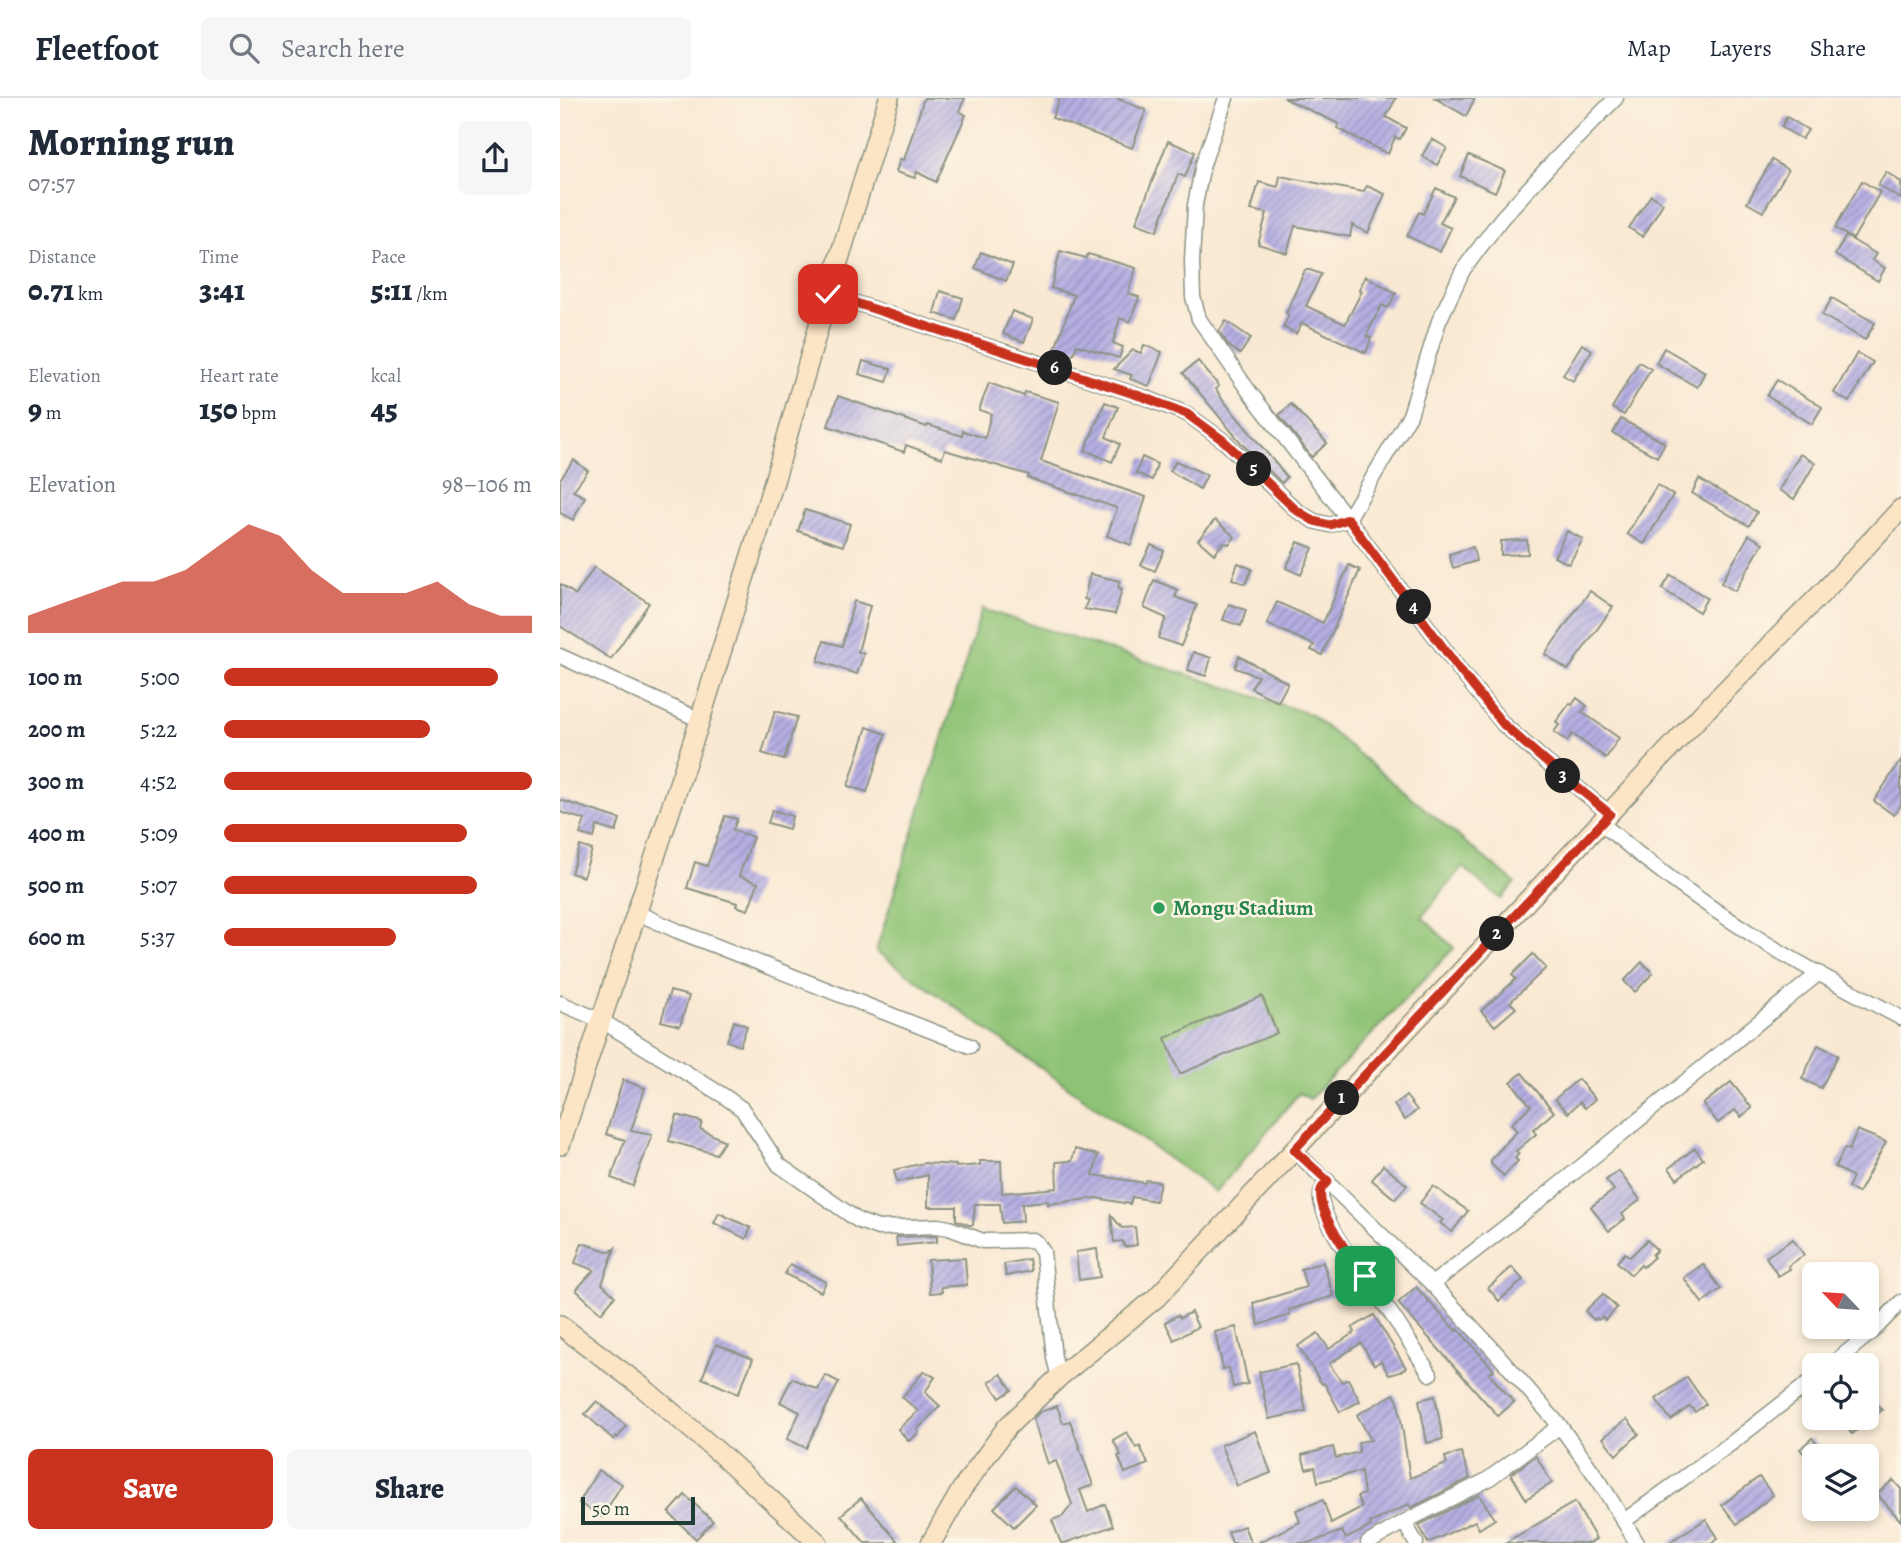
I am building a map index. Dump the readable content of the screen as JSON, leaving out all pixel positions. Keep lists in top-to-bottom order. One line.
{"places":["Mongu Stadium"],"scale_bar":"50 m","north":"top left","page":{"header":"Fleetfoot","search":"Search here","nav":["Map","Layers","Share"],"heading":["Morning run","07:57"],"stats":[["Distance","0.71 km"],["Time","3:41"],["Pace","5:11 /km"],["Elevation","9 m"],["Heart rate","150 bpm"],["kcal","45"]],"pins":["6","5","4","3","2","1"],"chart":["Elevation","98–106 m"],"list":[{"name":"100 m","note":"5:00"},{"name":"200 m","note":"5:22"},{"name":"300 m","note":"4:52"},{"name":"400 m","note":"5:09"},{"name":"500 m","note":"5:07"},{"name":"600 m","note":"5:37"}],"buttons":["Save","Share"],"scale":"50 m"}}
